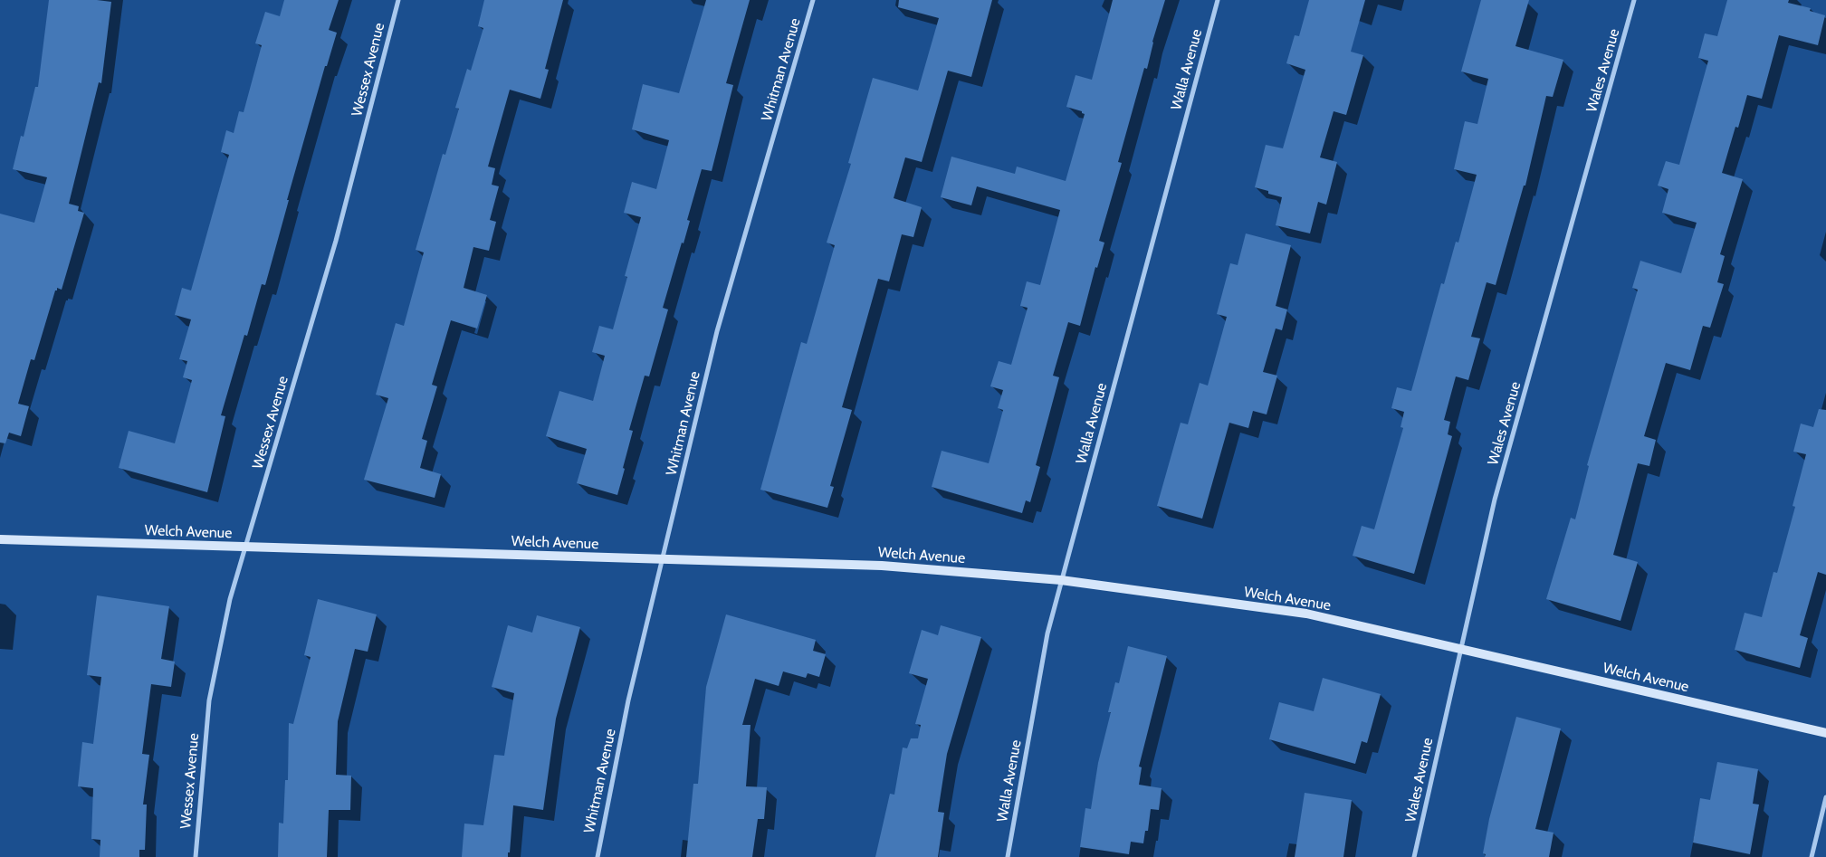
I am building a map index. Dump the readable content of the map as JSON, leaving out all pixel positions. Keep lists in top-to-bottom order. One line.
{"streets":{"street":["Wessex Avenue","Whitman Avenue","Walla Avenue","Wales Avenue","Welch Avenue"]},"crossings":[["Wessex Avenue","Welch Avenue"],["Whitman Avenue","Welch Avenue"],["Walla Avenue","Welch Avenue"],["Wales Avenue","Welch Avenue"]]}
